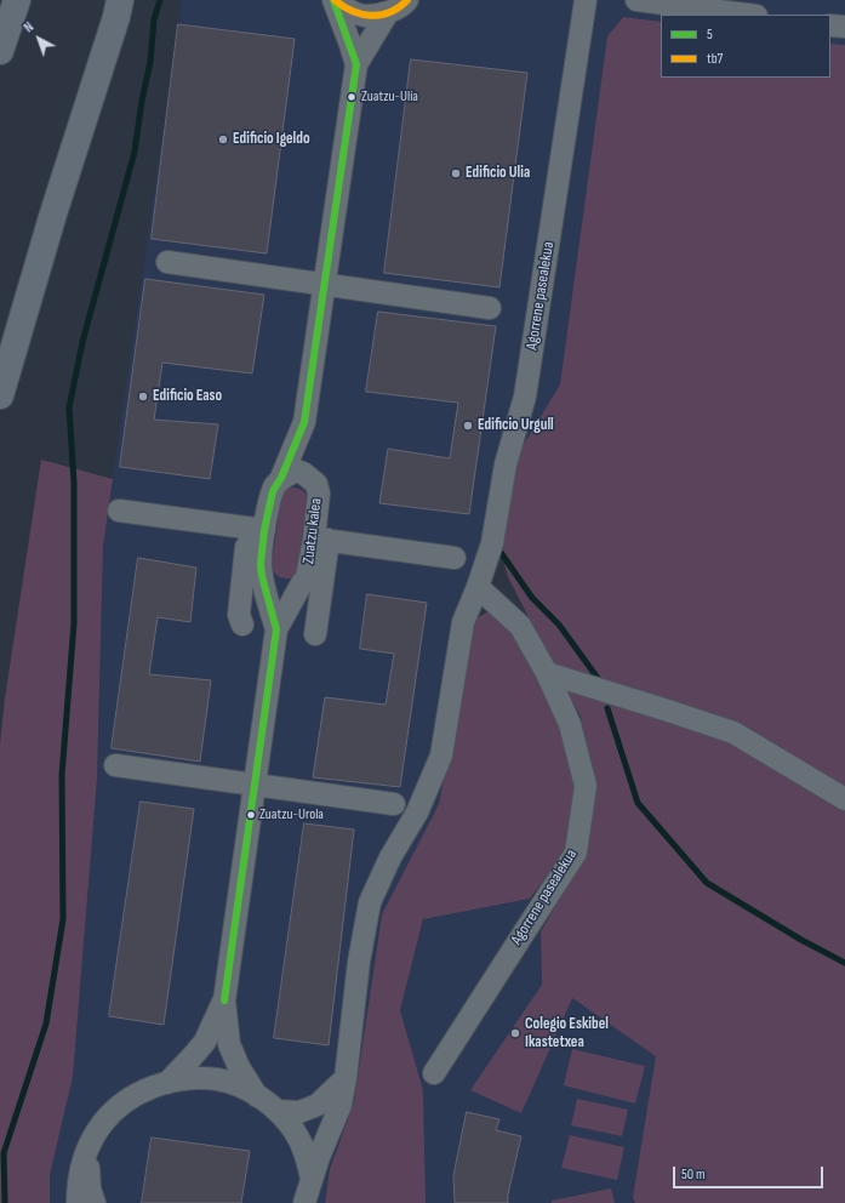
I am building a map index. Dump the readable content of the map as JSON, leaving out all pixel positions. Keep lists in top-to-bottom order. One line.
{"streets":{"street":["Agorrene pasealekua","Zuatzu kalea"]},"crossings":[["Agorrene pasealekua","Zuatzu kalea"]],"places":["Zuatzu-Ulía","Edificio Igeldo","Edificio Ulia","Edificio Easo","Edificio Urgull","Zuatzu-Urola","Colegio Eskibel Ikastetxea"],"lines":["transit line 5","transit line tb7"],"legend":["5","tb7"],"scale_bar":"50 m","north":"top left"}
